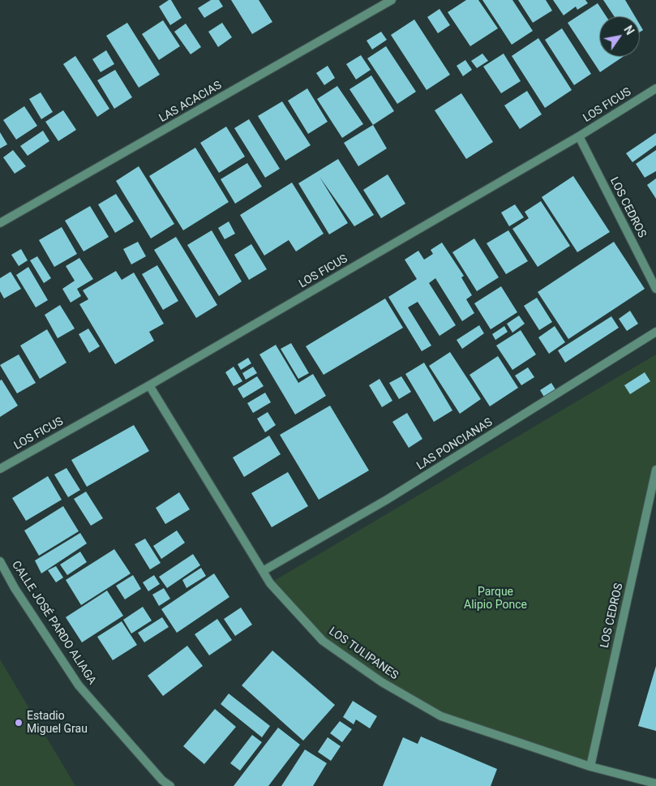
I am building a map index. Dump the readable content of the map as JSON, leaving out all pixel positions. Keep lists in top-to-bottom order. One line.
{"streets":{"street":["LAS ACACIAS","LOS FICUS","LOS CEDROS","LAS PONCIANAS","CALLE JOSÉ PARDO ALIAGA","LOS TULIPANES"]},"crossings":[["LOS FICUS","LOS CEDROS"],["LOS FICUS","LOS TULIPANES"],["LOS CEDROS","LOS TULIPANES"],["LAS PONCIANAS","LOS TULIPANES"]],"parks":["Parque Alipio Ponce"],"places":["Estadio Miguel Grau"],"north":"top right"}
